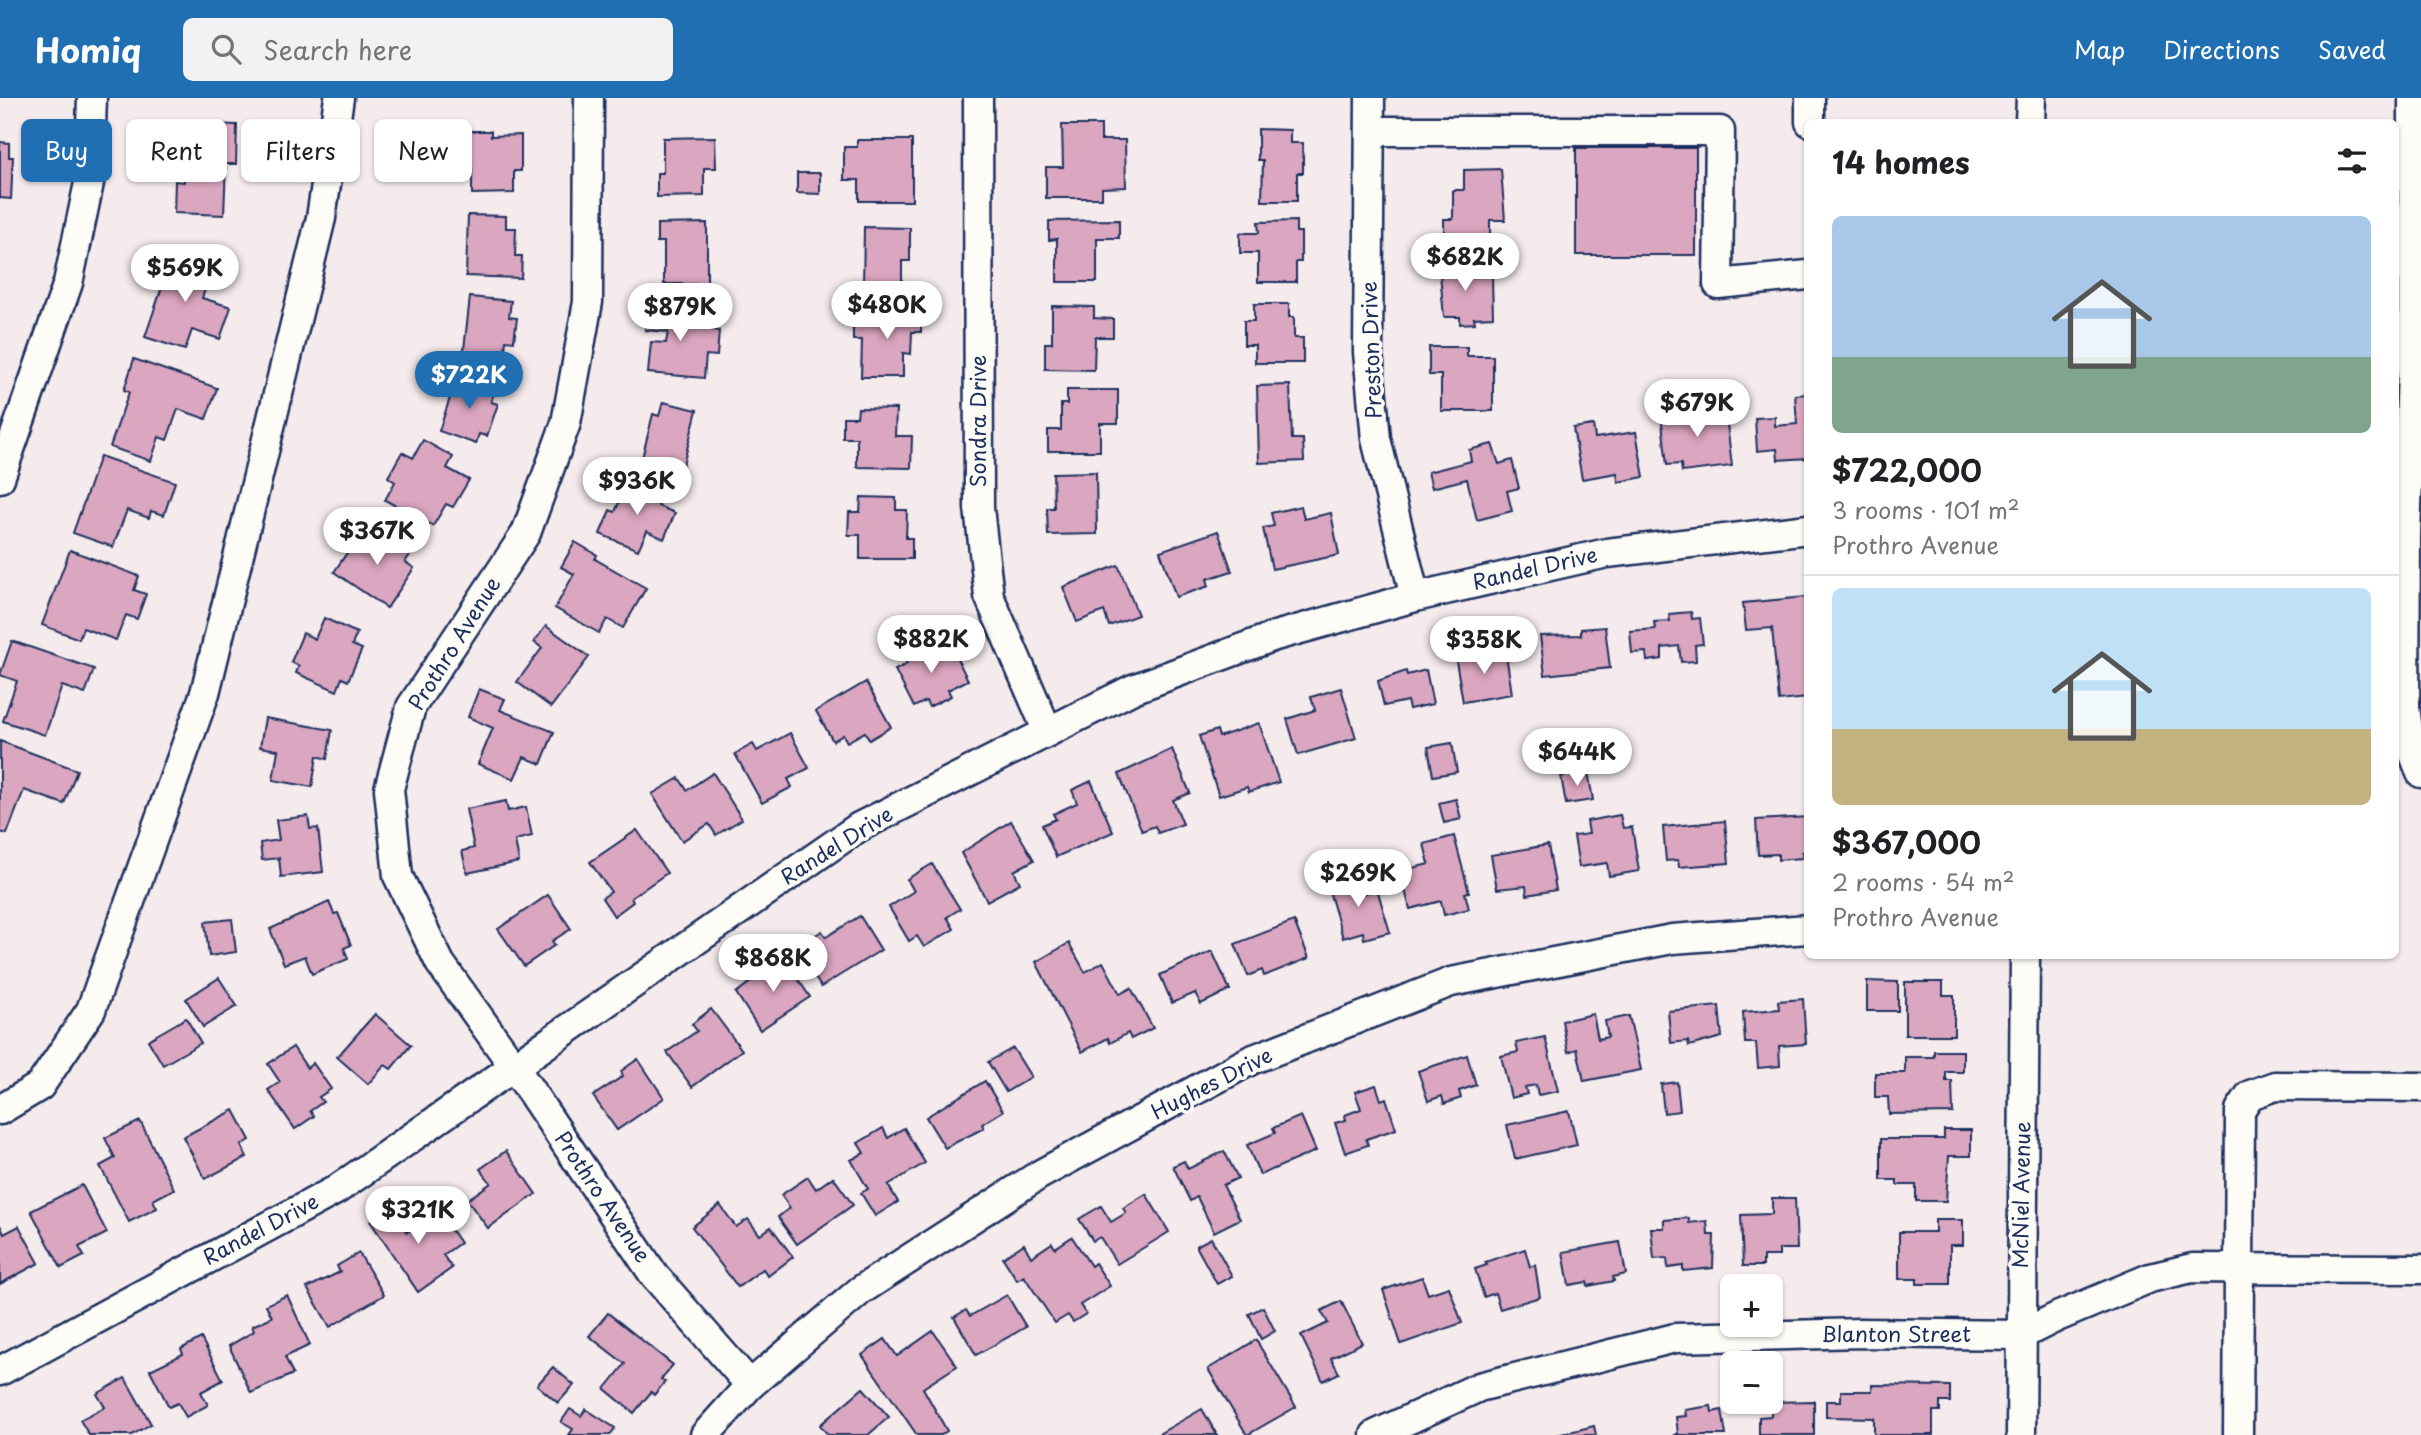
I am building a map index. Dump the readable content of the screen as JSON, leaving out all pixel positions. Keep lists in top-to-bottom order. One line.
{"streets":{"street":["Preston Drive","Sondra Drive","Randel Drive","Prothro Avenue","Hughes Drive","McNiel Avenue","Blanton Street"]},"crossings":[["Preston Drive","Randel Drive"],["Sondra Drive","Randel Drive"],["Randel Drive","Prothro Avenue"],["Prothro Avenue","Hughes Drive"],["McNiel Avenue","Blanton Street"]],"page":{"header":"Homiq","search":"Search here","nav":["Map","Directions","Saved"],"chip":["Buy","Rent","Filters","New"],"heading":"14 homes","list":[{"name":"$722,000","note":"3 rooms · 101 m² · Prothro Avenue"},{"name":"$367,000","note":"2 rooms · 54 m² · Prothro Avenue"}],"price":["$682K","$569K","$480K","$879K","$722K","$679K","$936K","$367K","$882K","$358K","$644K","$269K","$868K","$321K"],"map_buttons":["+","−"]}}
